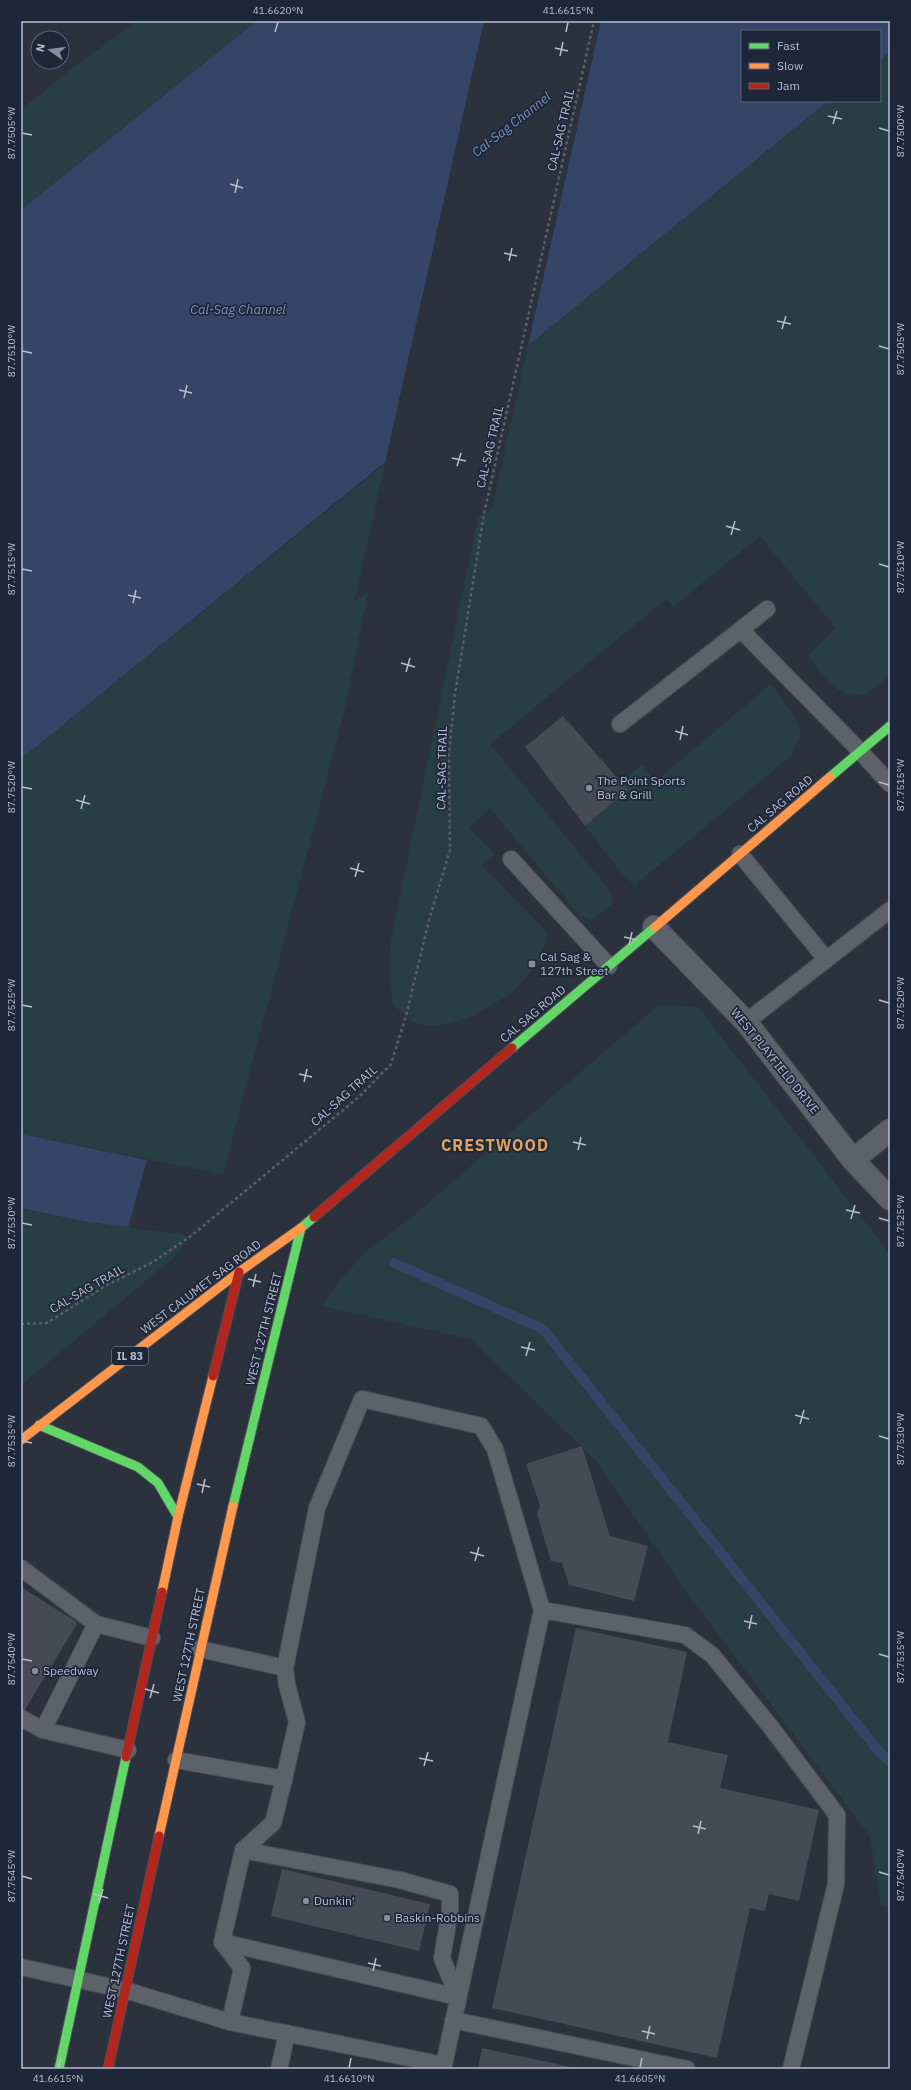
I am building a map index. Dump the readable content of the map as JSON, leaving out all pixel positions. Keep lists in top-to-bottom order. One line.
{"streets":{"main road":["CAL SAG ROAD","WEST CALUMET SAG ROAD","WEST 127TH STREET","IL 83"],"street":["WEST PLAYFIELD DRIVE"],"path":["CAL-SAG TRAIL"]},"crossings":[["CAL SAG ROAD","WEST PLAYFIELD DRIVE"],["CAL SAG ROAD","WEST CALUMET SAG ROAD"],["CAL SAG ROAD","WEST 127TH STREET"],["WEST CALUMET SAG ROAD","WEST 127TH STREET"]],"districts":["CRESTWOOD"],"water":["Cal-Sag Channel"],"places":{"other":["The Point Sports Bar & Grill","Speedway","Dunkin'","Baskin-Robbins"],"transit":["Cal Sag & 127th Street"]},"legend":["Fast","Slow","Jam"],"north":"left","coordinates":["41.6620°N","41.6615°N","87.7500°W","87.7505°W","87.7510°W","87.7515°W","87.7520°W","87.7525°W","87.7530°W","87.7535°W","87.7540°W","87.7545°W","41.6610°N","41.6605°N"]}
